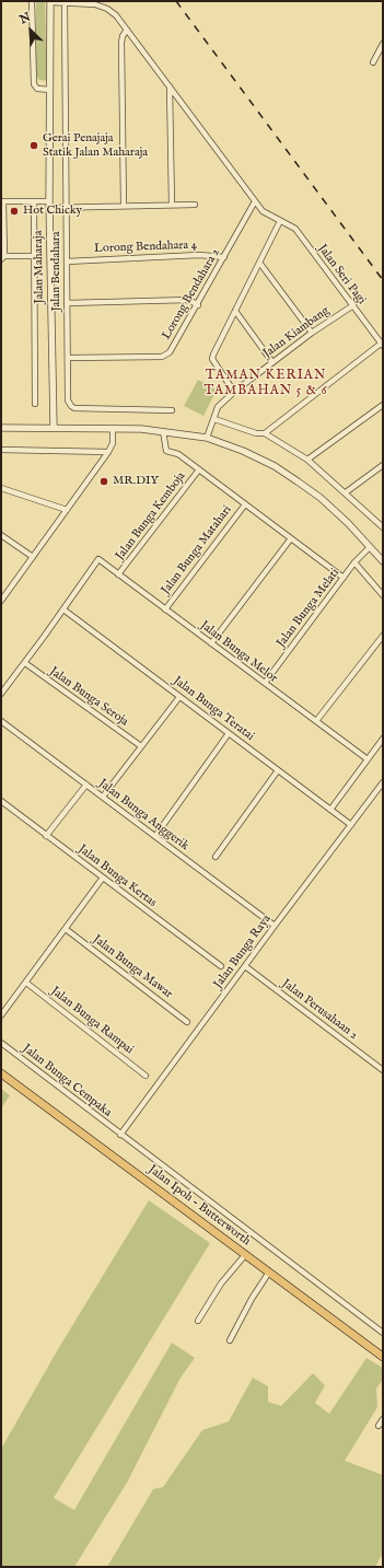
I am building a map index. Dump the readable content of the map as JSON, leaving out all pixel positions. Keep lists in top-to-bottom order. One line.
{"streets":{"highway":["Jalan Ipoh - Butterworth"],"street":["Lorong Bendahara 4","Jalan Maharaja","Jalan Bendahara","Jalan Seri Pagi","Lorong Bendahara 2","Jalan Kiambang","Jalan Bunga Kemboja","Jalan Bunga Matahari","Jalan Bunga Melati","Jalan Bunga Melor","Jalan Bunga Seroja","Jalan Bunga Teratai","Jalan Bunga Anggerik","Jalan Bunga Kertas","Jalan Bunga Raya","Jalan Bunga Mawar","Jalan Perusahaan 2","Jalan Bunga Rampai","Jalan Bunga Cempaka"]},"crossings":[["Lorong Bendahara 4","Jalan Bendahara"],["Lorong Bendahara 4","Lorong Bendahara 2"],["Jalan Maharaja","Jalan Seri Pagi"],["Jalan Bendahara","Jalan Seri Pagi"],["Jalan Bendahara","Lorong Bendahara 2"],["Jalan Seri Pagi","Lorong Bendahara 2"],["Jalan Seri Pagi","Jalan Kiambang"],["Jalan Bunga Kemboja","Jalan Bunga Melor"],["Jalan Bunga Matahari","Jalan Bunga Melor"],["Jalan Bunga Melati","Jalan Bunga Melor"],["Jalan Bunga Melor","Jalan Bunga Teratai"],["Jalan Bunga Teratai","Jalan Bunga Raya"],["Jalan Bunga Anggerik","Jalan Bunga Raya"],["Jalan Bunga Raya","Jalan Perusahaan 2"],["Jalan Bunga Raya","Jalan Bunga Cempaka"]],"districts":["TAMAN KERIAN TAMBAHAN 5 & 6"],"places":["Gerai Penajaja Statik Jalan Maharaja","Hot Chicky","MR.DIY"],"north":"top left"}
